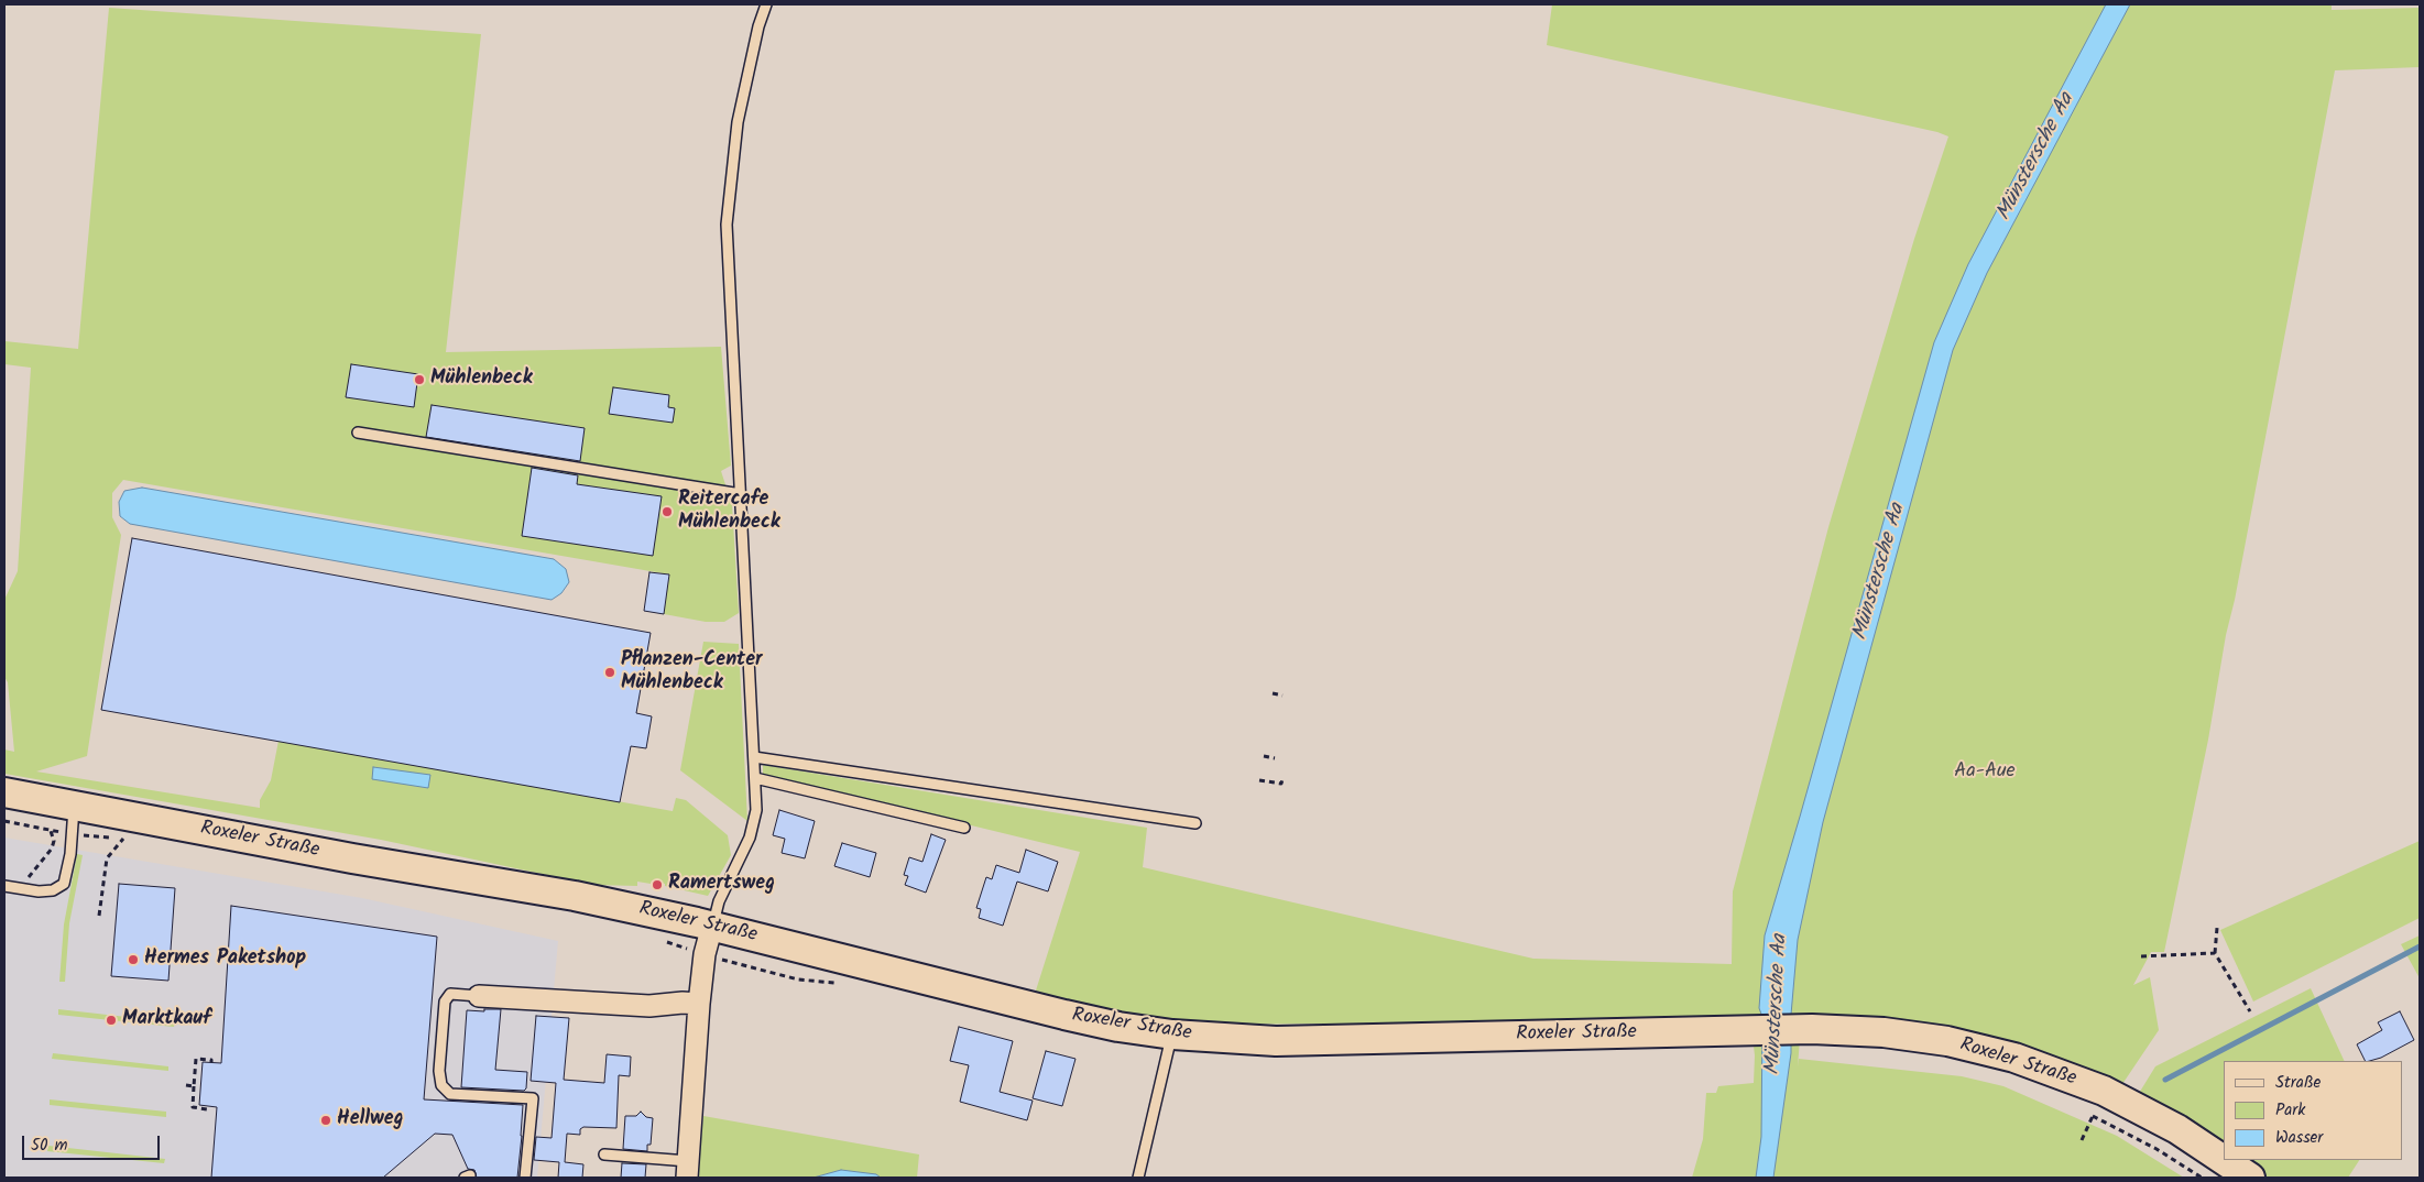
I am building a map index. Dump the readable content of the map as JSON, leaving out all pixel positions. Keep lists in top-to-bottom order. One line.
{"streets":{"main road":["Roxeler Straße"]},"water":["Münstersche Aa"],"parks":["Aa-Aue"],"places":["Mühlenbeck","Reitercafe Mühlenbeck","Pflanzen-Center Mühlenbeck","Ramertsweg","Hermes Paketshop","Marktkauf","Hellweg"],"legend":["Straße","Park","Wasser"],"scale_bar":"50 m"}
